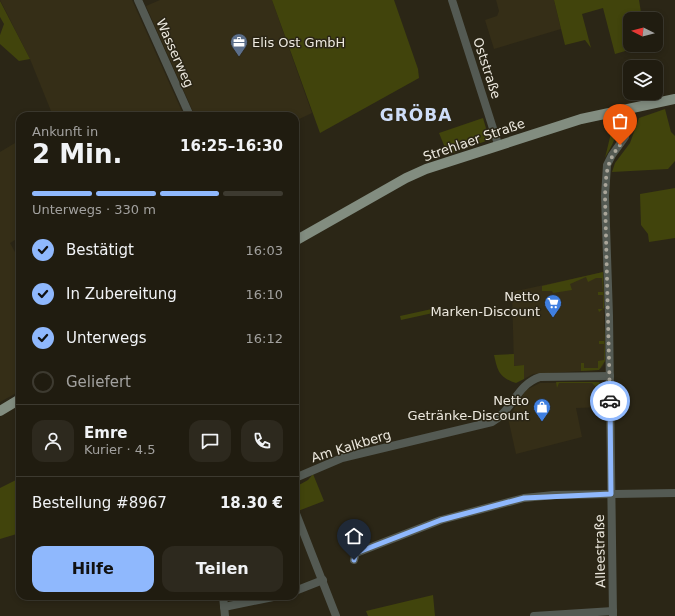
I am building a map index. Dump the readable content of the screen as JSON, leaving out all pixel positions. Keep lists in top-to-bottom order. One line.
{"streets":{"main road":["Strehlaer Straße"],"street":["Wasserweg","Oststraße","Am Kalkberg","Alleestraße"]},"crossings":[["Oststraße","Strehlaer Straße"],["Strehlaer Straße","Alleestraße"],["Am Kalkberg","Alleestraße"]],"districts":["GRÖBA"],"places":{"office":["Elis Ost GmbH"],"supermarket":["Netto Marken-Discount"],"shop":["Netto Getränke-Discount"]},"north":"left","page":{"heading":["2 Min.","Ankunft in","16:25–16:30"],"panel":["Emre","Kurier · 4.5","Bestellung #8967","18.30 €"],"bar":"Unterwegs · 330 m","list":[["Bestätigt","16:03"],["In Zubereitung","16:10"],["Unterwegs","16:12"],"Geliefert"],"buttons":["Hilfe","Teilen"]}}
